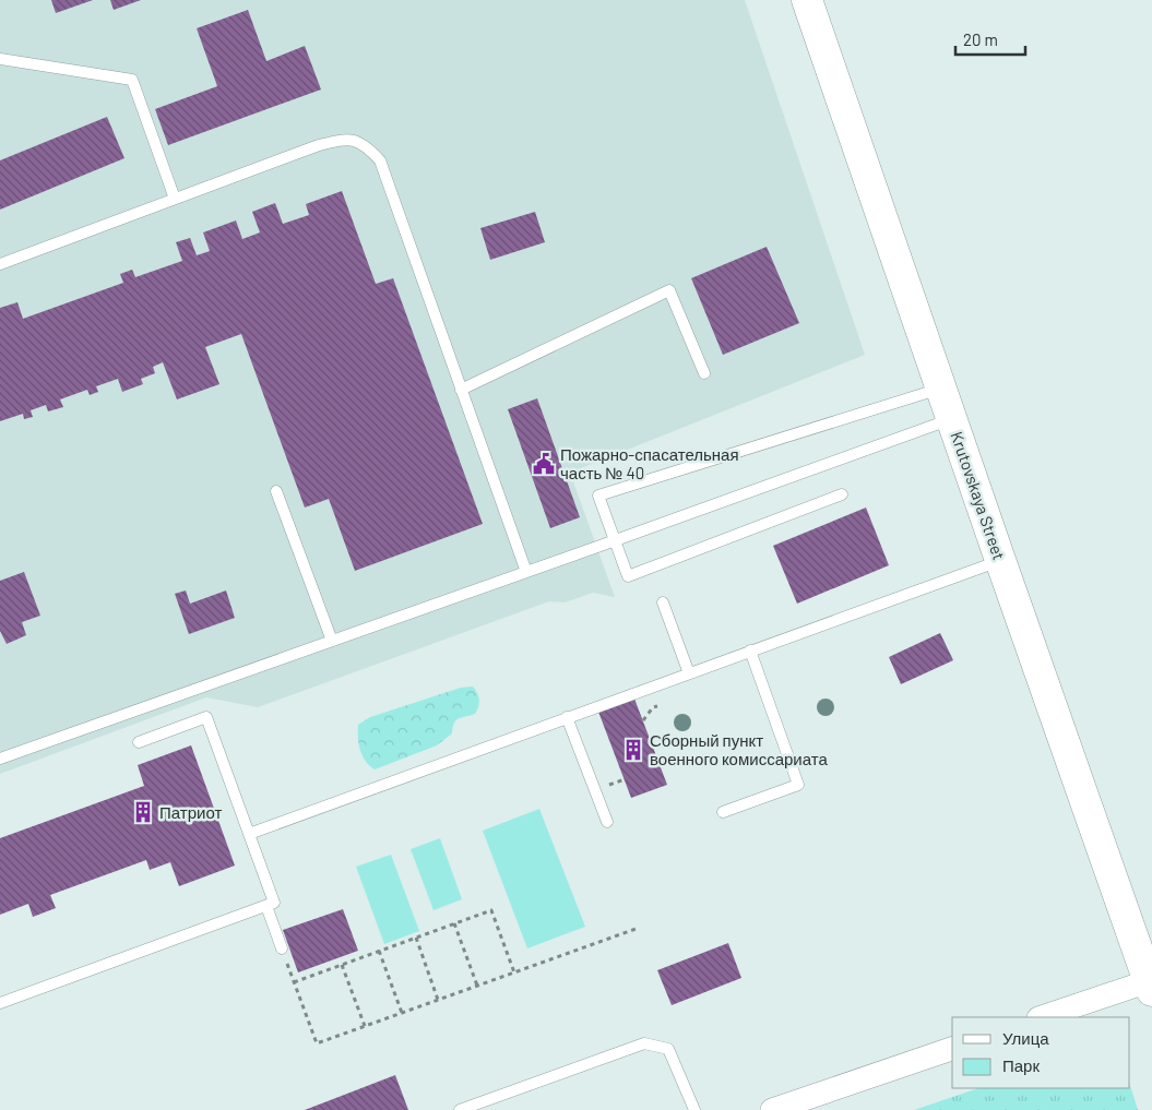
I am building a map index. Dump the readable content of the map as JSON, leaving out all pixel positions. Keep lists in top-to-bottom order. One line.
{"streets":{"street":["Krutovskaya Street"]},"places":{"public building":["Пожарно-спасательная часть № 40"],"building":["Сборный пункт военного комиссариата","Патриот"]},"legend":["Улица","Парк"],"scale_bar":"20 m"}
